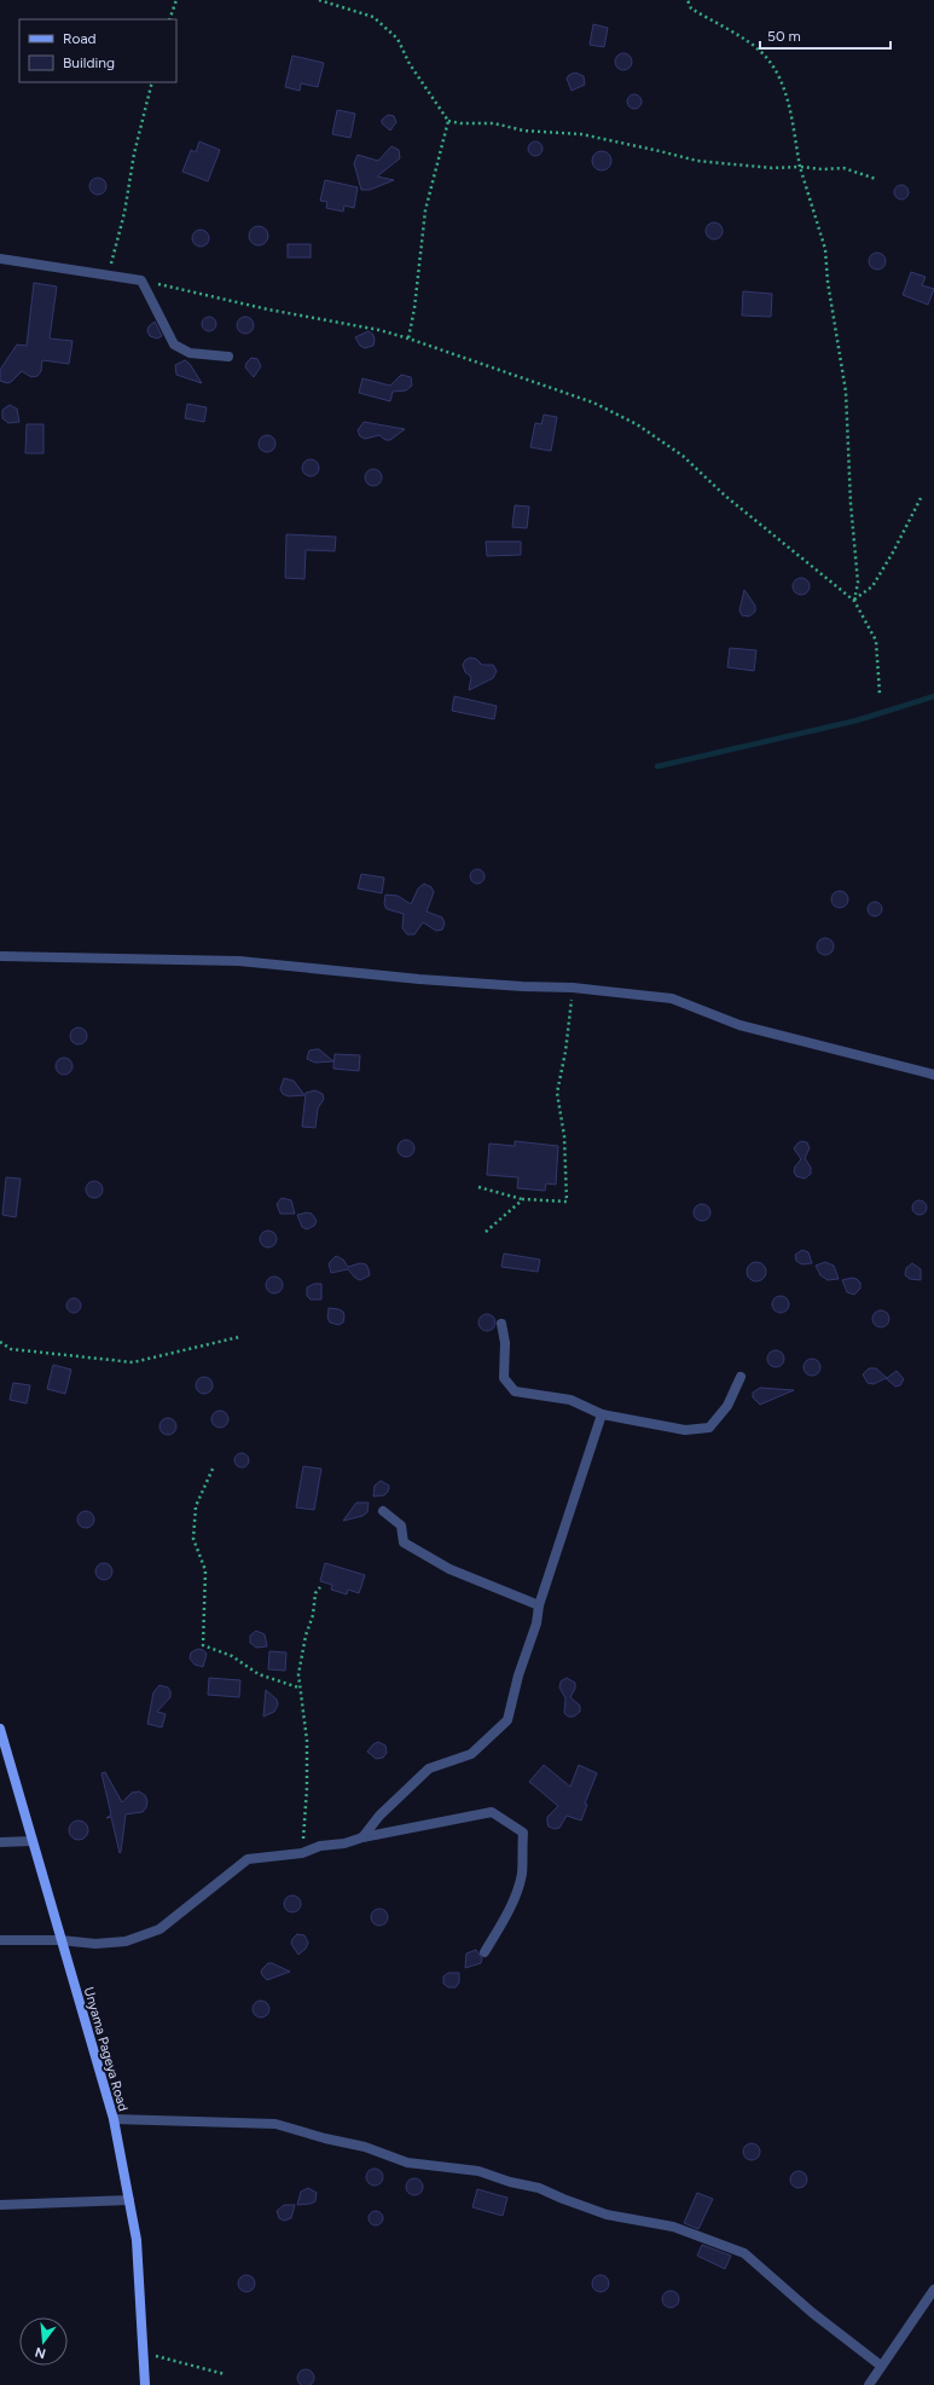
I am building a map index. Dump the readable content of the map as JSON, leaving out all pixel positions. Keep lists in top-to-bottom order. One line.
{"streets":{"street":["Unyama Pageya Road"]},"legend":["Road","Building"],"scale_bar":"50 m","north":"bottom"}
